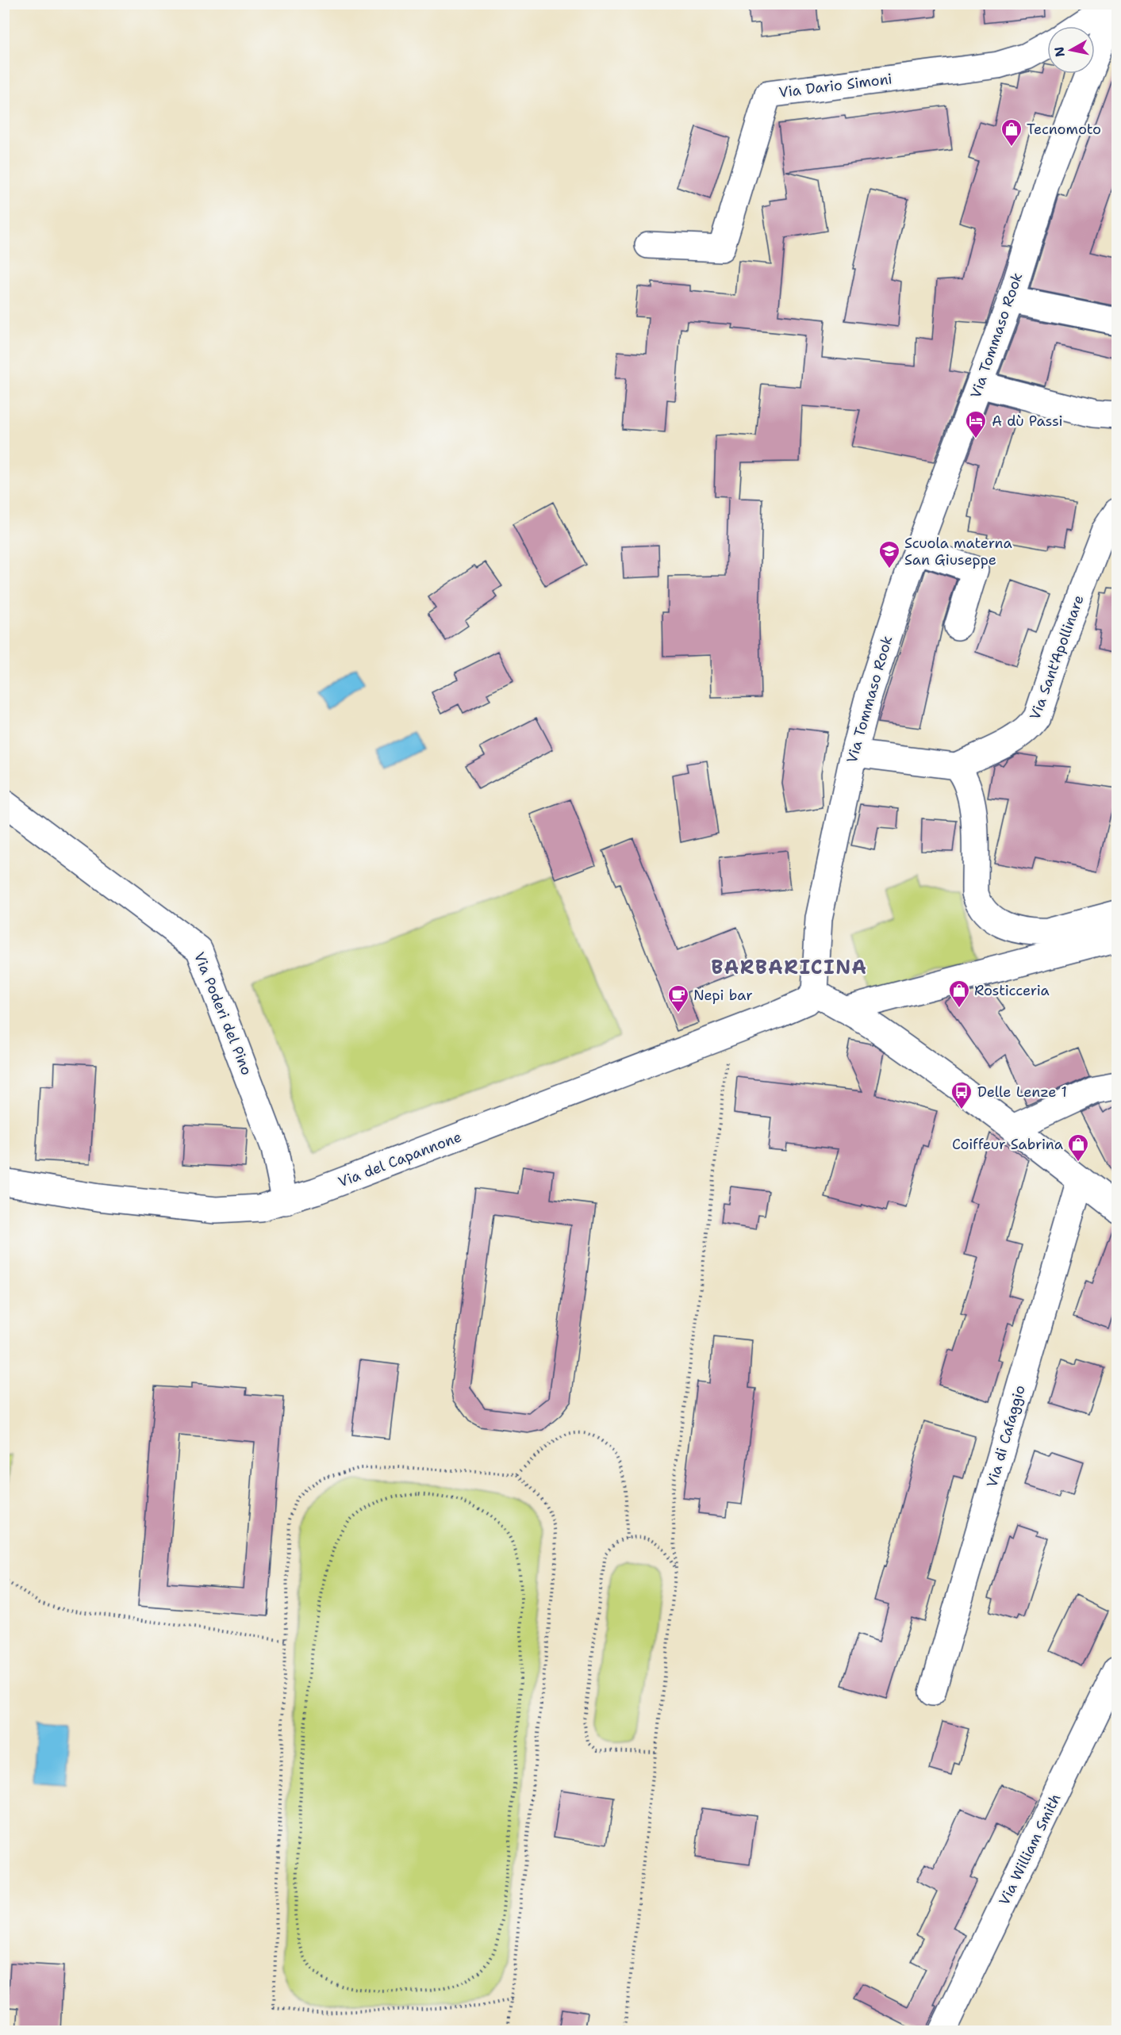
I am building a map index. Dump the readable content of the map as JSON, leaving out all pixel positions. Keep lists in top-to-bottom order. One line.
{"streets":{"street":["Via Dario Simoni","Via Tommaso Rook","Via Sant'Apollinare","Via Poderi del Pino","Via del Capannone","Via di Cafaggio","Via William Smith"]},"crossings":[["Via Dario Simoni","Via Tommaso Rook"],["Via Tommaso Rook","Via del Capannone"],["Via Poderi del Pino","Via del Capannone"]],"districts":["BARBARICINA"],"places":{"shop":["Tecnomoto","Rosticceria","Coiffeur Sabrina"],"hotel":["A dù Passi"],"school or university":["Scuola materna San Giuseppe"],"cafe":["Nepi bar"],"bus stop":["Delle Lenze 1"]},"north":"left"}
